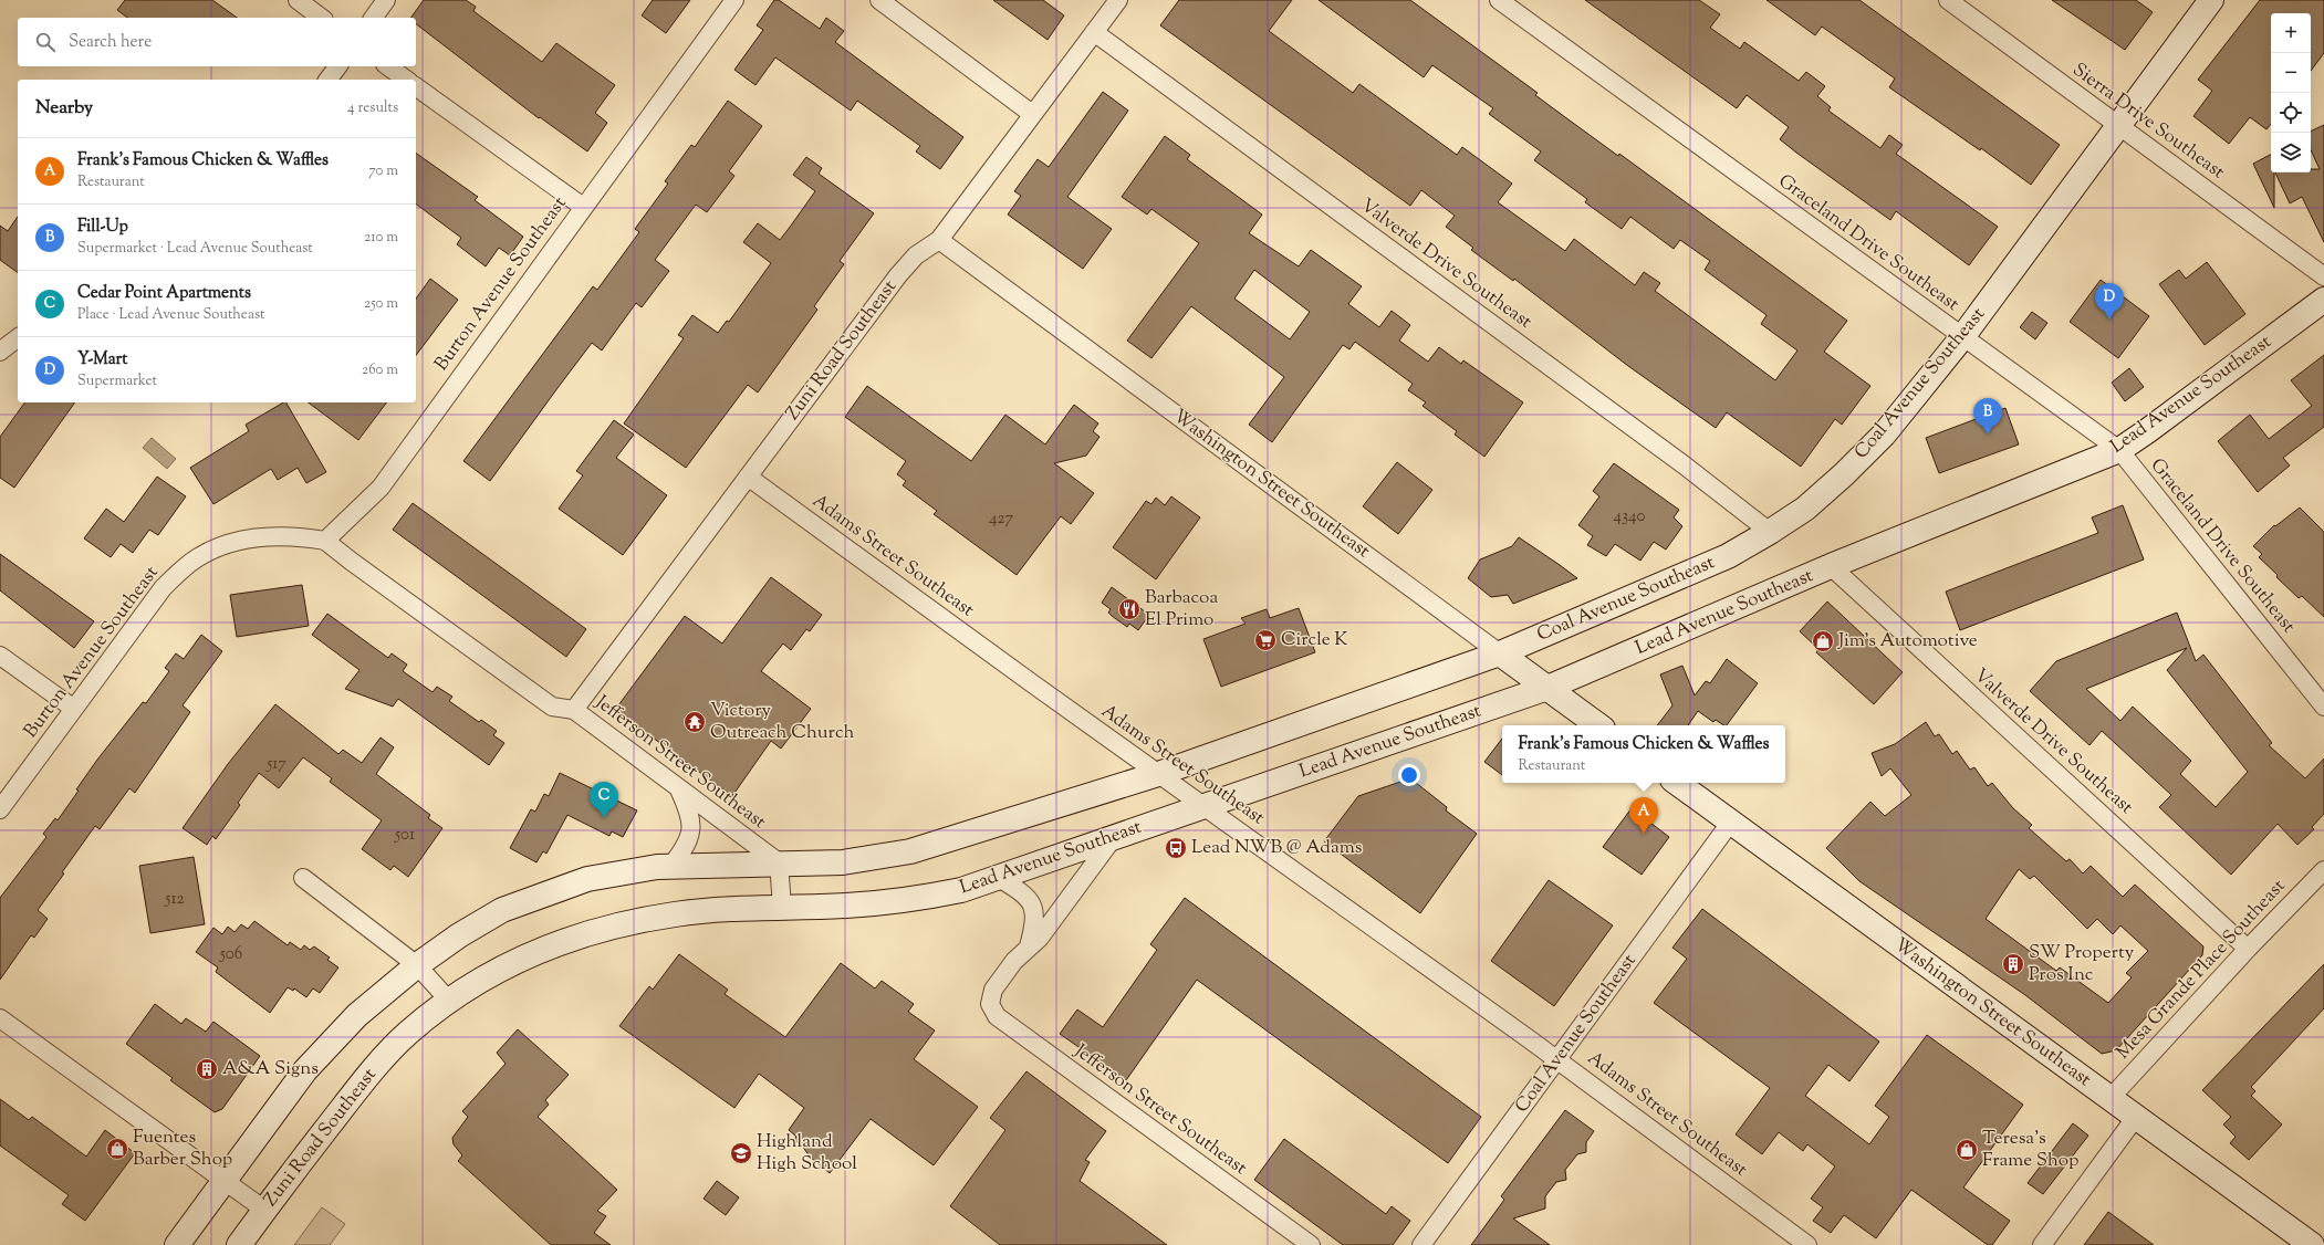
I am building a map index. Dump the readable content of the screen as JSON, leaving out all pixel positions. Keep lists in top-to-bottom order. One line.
{"streets":{"main road":["Zuni Road Southeast","Coal Avenue Southeast","Lead Avenue Southeast","Washington Street Southeast"],"street":["Sierra Drive Southeast","Graceland Drive Southeast","Valverde Drive Southeast","Burton Avenue Southeast","Adams Street Southeast","Jefferson Street Southeast","Mesa Grande Place Southeast"]},"crossings":[["Sierra Drive Southeast","Coal Avenue Southeast"],["Graceland Drive Southeast","Coal Avenue Southeast"],["Graceland Drive Southeast","Lead Avenue Southeast"],["Valverde Drive Southeast","Zuni Road Southeast"],["Valverde Drive Southeast","Coal Avenue Southeast"],["Valverde Drive Southeast","Lead Avenue Southeast"],["Valverde Drive Southeast","Mesa Grande Place Southeast"],["Burton Avenue Southeast","Jefferson Street Southeast"],["Zuni Road Southeast","Lead Avenue Southeast"],["Zuni Road Southeast","Washington Street Southeast"],["Zuni Road Southeast","Adams Street Southeast"],["Zuni Road Southeast","Jefferson Street Southeast"],["Coal Avenue Southeast","Washington Street Southeast"],["Coal Avenue Southeast","Adams Street Southeast"],["Lead Avenue Southeast","Washington Street Southeast"],["Lead Avenue Southeast","Adams Street Southeast"],["Washington Street Southeast","Mesa Grande Place Southeast"]],"places":{"restaurant":["Barbacoa El Primo"],"supermarket":["Circle K"],"shop":["Jim's Automotive","Fuentes Barber Shop","Teresa's Frame Shop"],"temple":["Victory Outreach Church"],"bus stop":["Lead NWB @ Adams"],"building":["SW Property Pros Inc","A&A Signs"],"school or university":["Highland High School"]},"house_numbers":["4340","427","517","501","512","506"],"page":{"map_buttons":["+","−"],"search":"Search here","heading":["Nearby","4 results"],"list":[{"mark":"A","name":"Frank's Famous Chicken & Waffles","note":"Restaurant","value":"70 m"},{"mark":"B","name":"Fill-Up","note":"Supermarket · Lead Avenue Southeast","value":"210 m"},{"mark":"C","name":"Cedar Point Apartments","note":"Place · Lead Avenue Southeast","value":"250 m"},{"mark":"D","name":"Y-Mart","note":"Supermarket","value":"260 m"}],"pins":["D","B","C","A"],"popup":["Frank's Famous Chicken & Waffles","Restaurant"]}}
